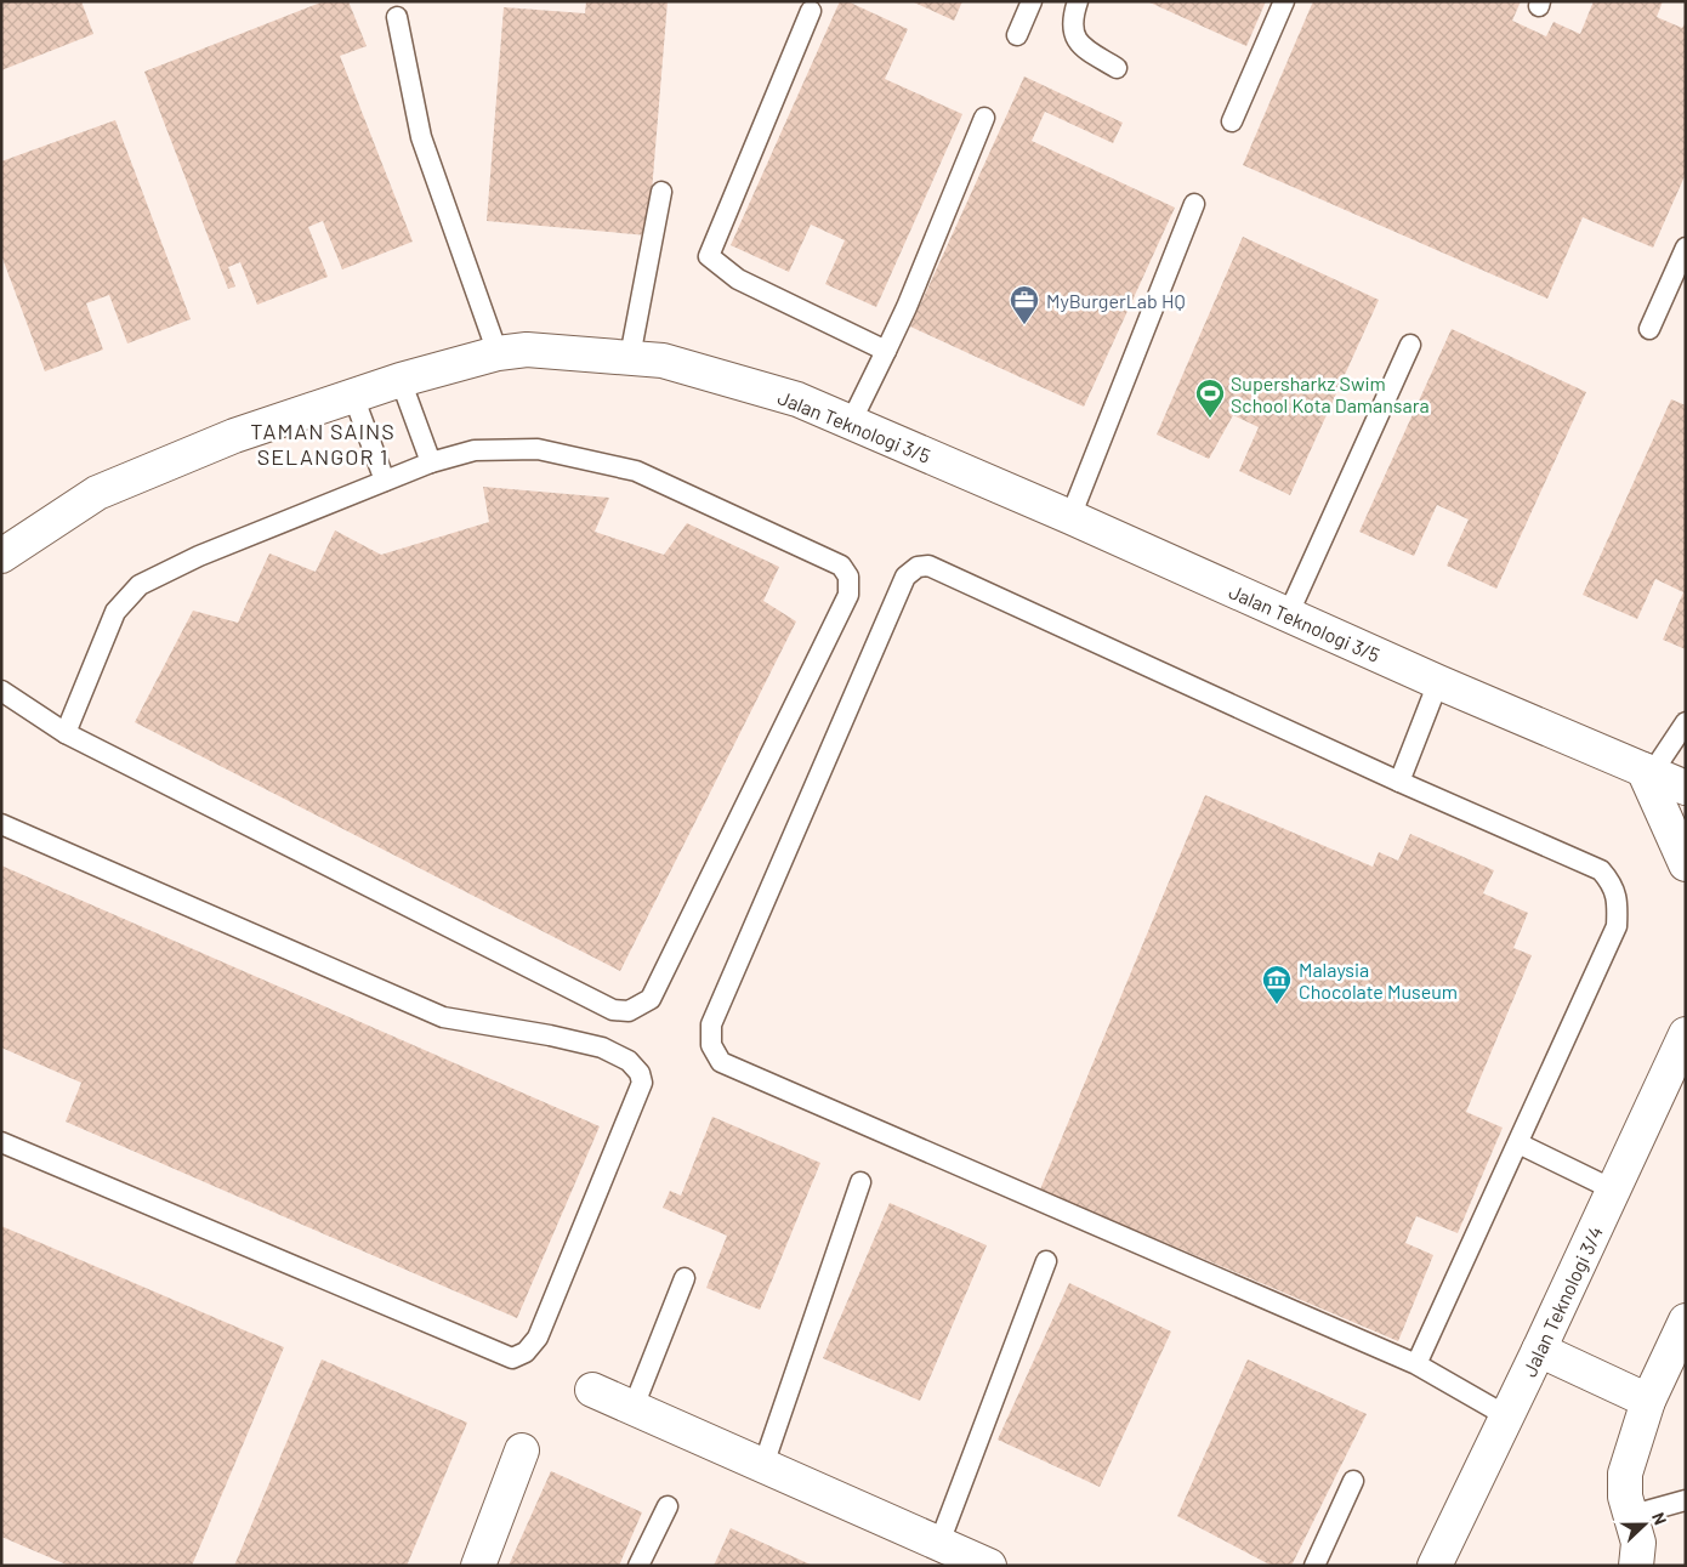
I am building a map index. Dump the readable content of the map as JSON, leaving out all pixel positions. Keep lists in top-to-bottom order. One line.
{"streets":{"street":["Jalan Teknologi 3/5","Jalan Teknologi 3/4"]},"districts":["TAMAN SAINS SELANGOR 1"],"places":{"office":["MyBurgerLab HQ"],"sports":["Supersharkz Swim School Kota Damansara"],"museum":["Malaysia Chocolate Museum"]},"north":"right"}
